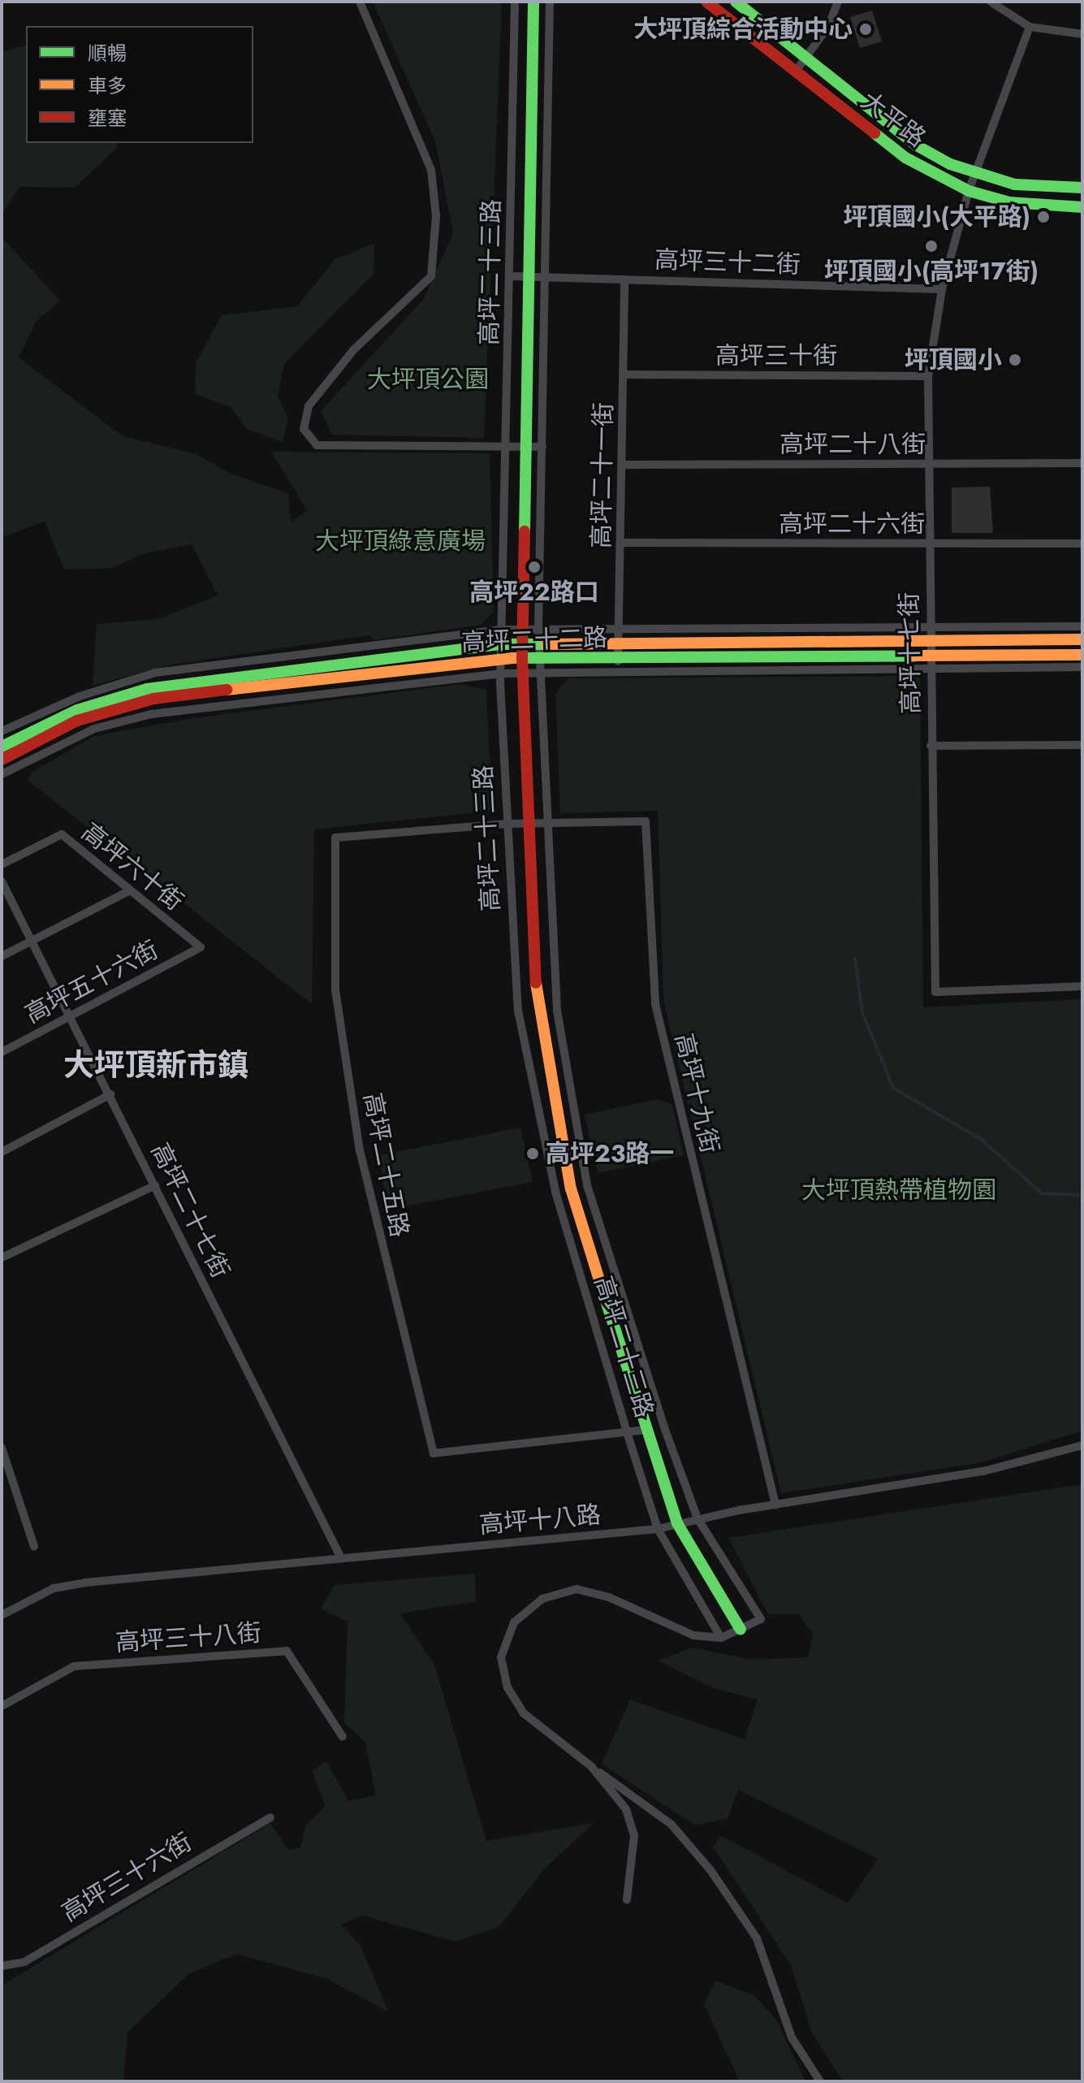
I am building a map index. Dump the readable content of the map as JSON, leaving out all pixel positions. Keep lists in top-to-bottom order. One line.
{"streets":{"street":["大平路","高坪三十二街","高坪二十三路","高坪三十街","高坪二十八街","高坪二十一街","高坪二十六街","高坪二十二路","高坪十七街","高坪六十街","高坪五十六街","高坪十九街","高坪二十五路","高坪二十七街","高坪十八路","高坪三十八街","高坪三十六街"]},"crossings":[["大平路","高坪十七街"],["高坪三十二街","高坪二十三路"],["高坪三十二街","高坪二十一街"],["高坪三十二街","高坪十七街"],["高坪二十三路","高坪二十二路"],["高坪二十三路","高坪十九街"],["高坪二十三路","高坪二十五路"],["高坪二十三路","高坪十八路"],["高坪三十街","高坪二十一街"],["高坪三十街","高坪十七街"],["高坪二十八街","高坪二十一街"],["高坪二十八街","高坪十七街"],["高坪二十一街","高坪二十六街"],["高坪二十一街","高坪二十二路"],["高坪二十六街","高坪十七街"],["高坪二十二路","高坪十七街"],["高坪六十街","高坪五十六街"],["高坪五十六街","高坪二十七街"],["高坪十九街","高坪二十五路"],["高坪十九街","高坪十八路"],["高坪二十七街","高坪十八路"]],"districts":["大坪頂新市鎮"],"parks":["大坪頂公園","大坪頂綠意廣場","大坪頂熱帶植物園"],"places":["大坪頂綜合活動中心","坪頂國小(大平路)","坪頂國小(高坪17街)","坪頂國小","高坪22路口","高坪23路一"],"legend":["順暢","車多","壅塞"]}
